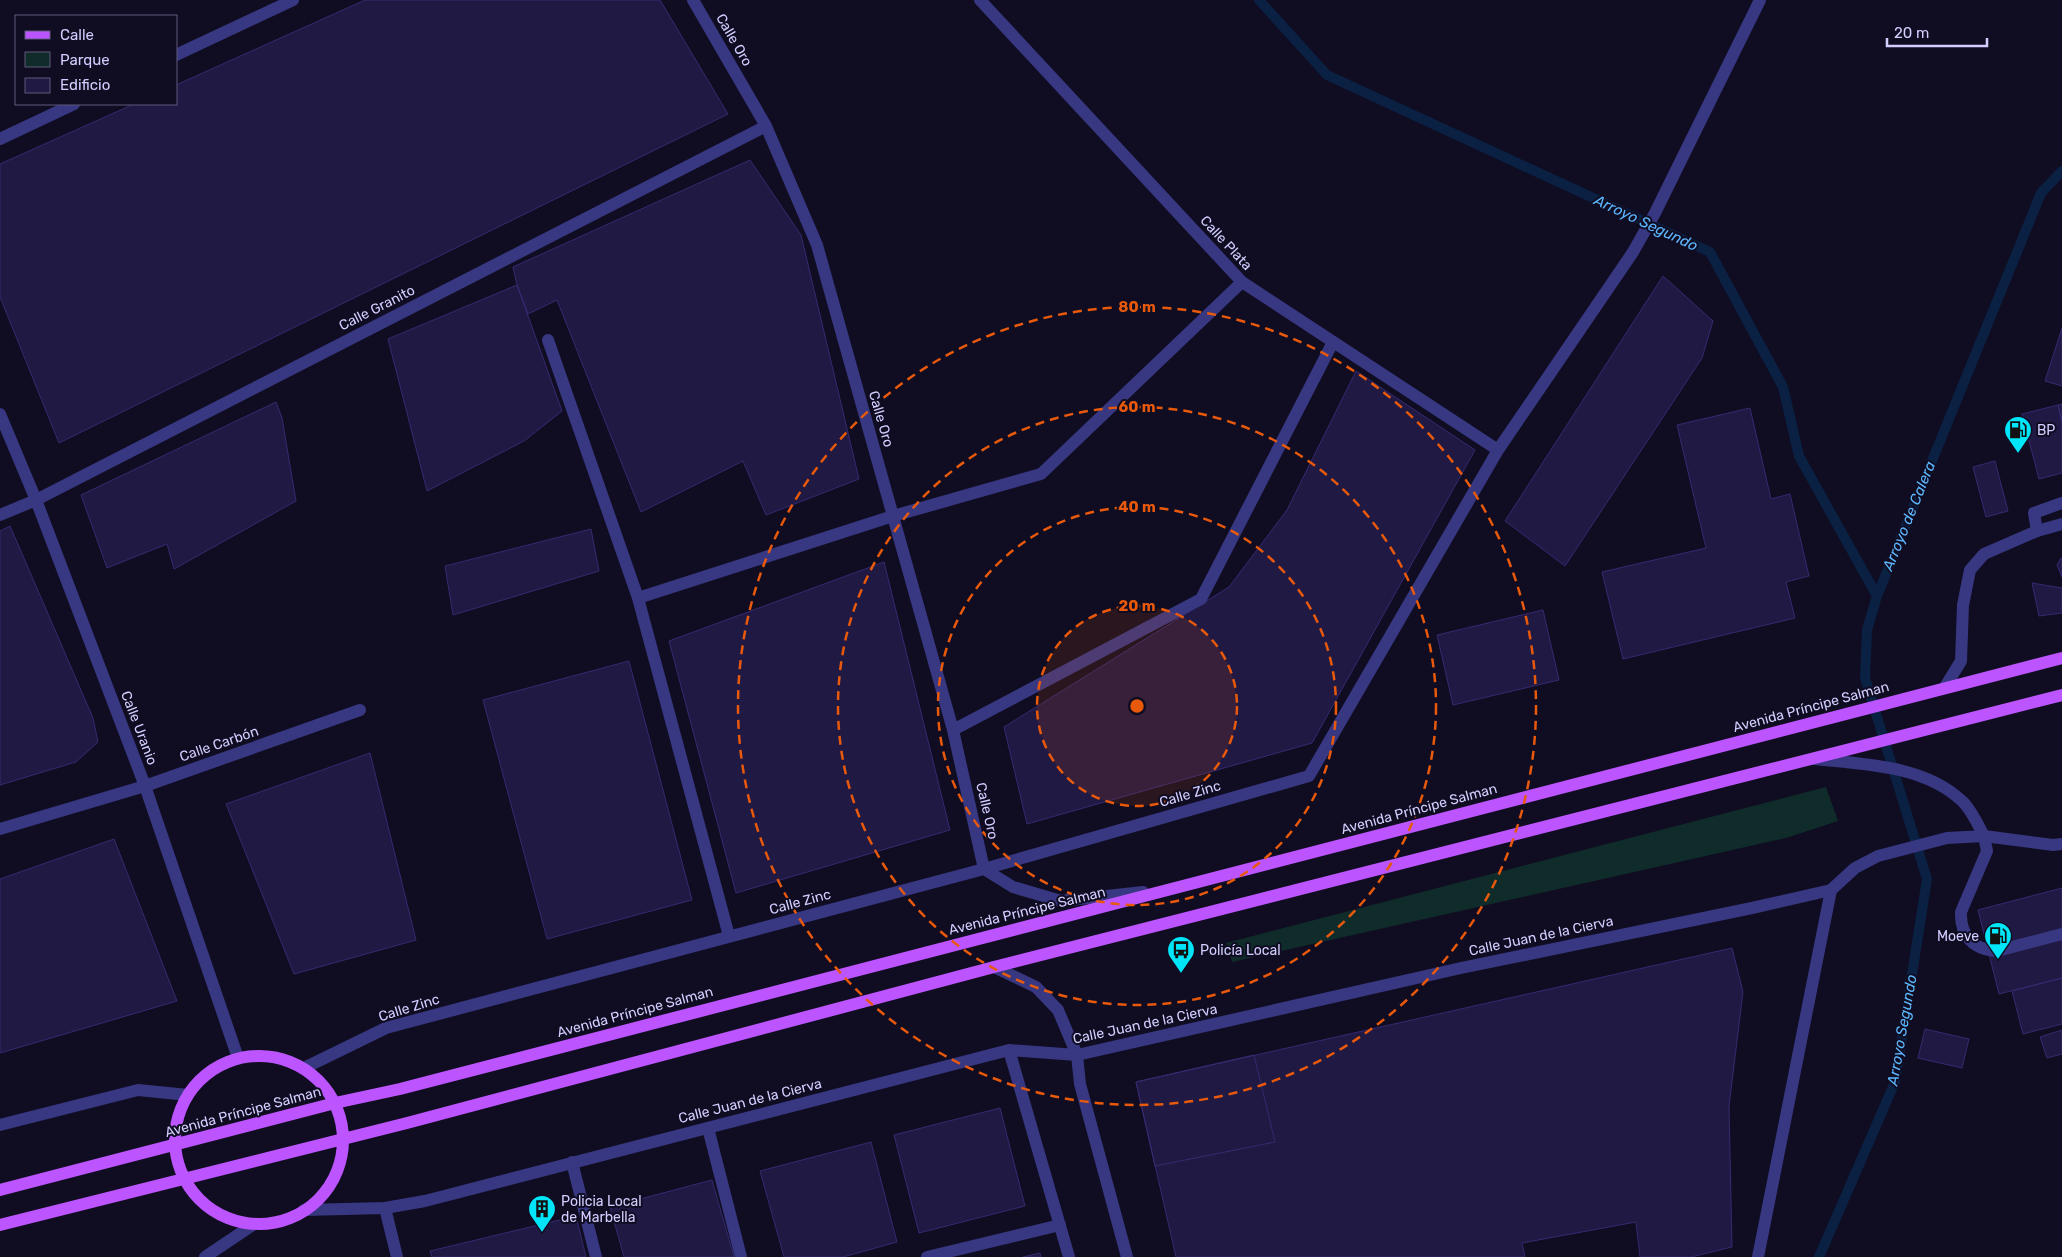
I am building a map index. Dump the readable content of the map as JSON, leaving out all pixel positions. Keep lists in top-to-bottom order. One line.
{"streets":{"main road":["Avenida Príncipe Salman"],"street":["Calle Oro","Calle Plata","Calle Granito","Calle Uranio","Calle Carbón","Calle Zinc","Calle Juan de la Cierva"]},"crossings":[["Calle Oro","Calle Granito"],["Calle Oro","Calle Zinc"],["Calle Plata","Calle Zinc"],["Calle Granito","Calle Uranio"],["Calle Uranio","Calle Carbón"]],"water":["Arroyo Segundo","Arroyo de Calera"],"places":{"fuel station":["BP","Moeve"],"bus stop":["Policía Local"],"building":["Policia Local de Marbella"]},"legend":["Calle","Parque","Edificio"],"scale_bar":"20 m","rings":["80 m","60 m","40 m","20 m"]}
